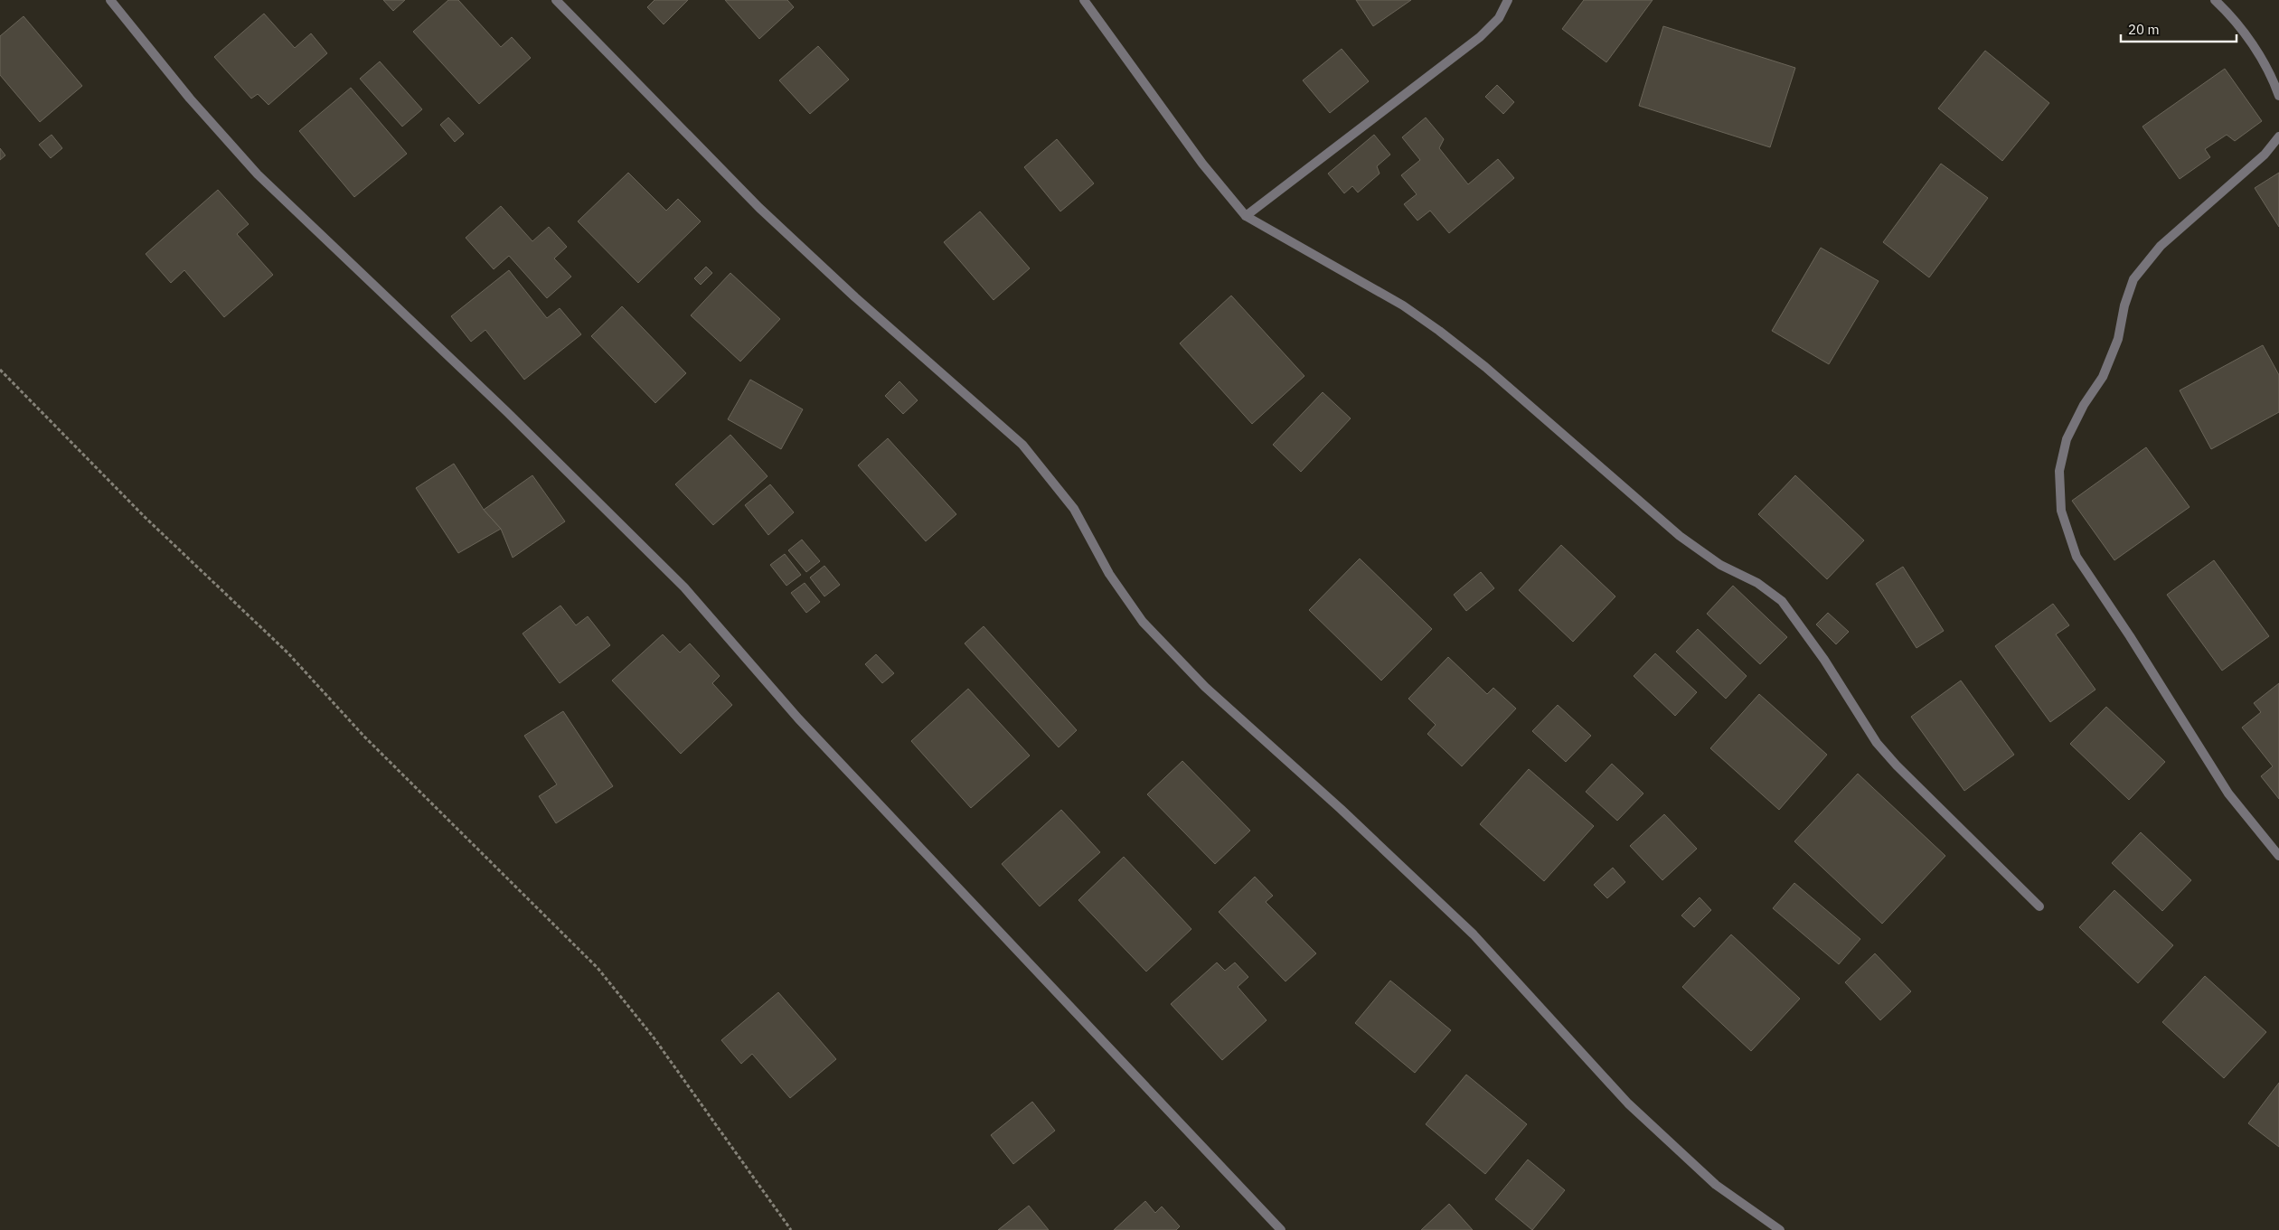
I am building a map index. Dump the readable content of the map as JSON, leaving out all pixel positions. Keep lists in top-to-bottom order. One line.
{"scale_bar":"20 m"}
